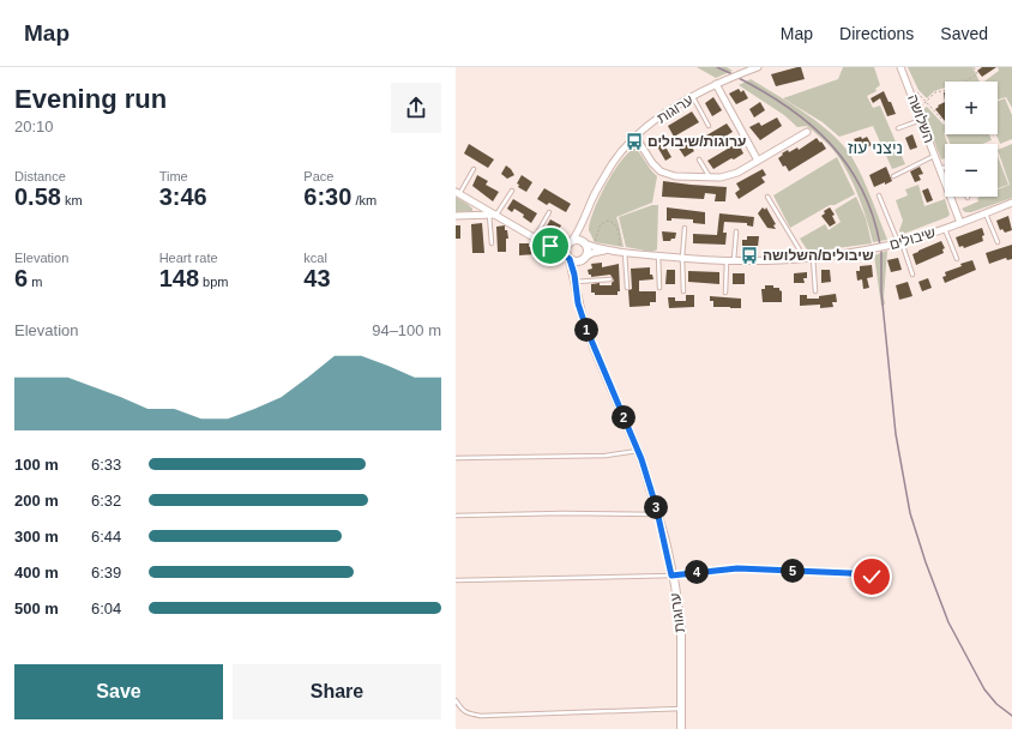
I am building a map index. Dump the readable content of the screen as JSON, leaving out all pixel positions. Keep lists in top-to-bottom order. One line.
{"streets":{"street":["ערוגות","השלושה","שיבולים"]},"crossings":[["ערוגות","שיבולים"],["השלושה","שיבולים"]],"districts":["ניצני עוז"],"places":{"bus stop":["ערוגות/שיבולים","שיבולים/השלושה"]},"page":{"header":"Map","nav":["Map","Directions","Saved"],"heading":["Evening run","20:10"],"map_buttons":["+","−"],"stats":[["Distance","0.58 km"],["Time","3:46"],["Pace","6:30 /km"],["Elevation","6 m"],["Heart rate","148 bpm"],["kcal","43"]],"chart":["Elevation","94–100 m"],"pins":["1","2","3","5","4"],"list":[{"name":"100 m","note":"6:33"},{"name":"200 m","note":"6:32"},{"name":"300 m","note":"6:44"},{"name":"400 m","note":"6:39"},{"name":"500 m","note":"6:04"}],"buttons":["Save","Share"]}}
